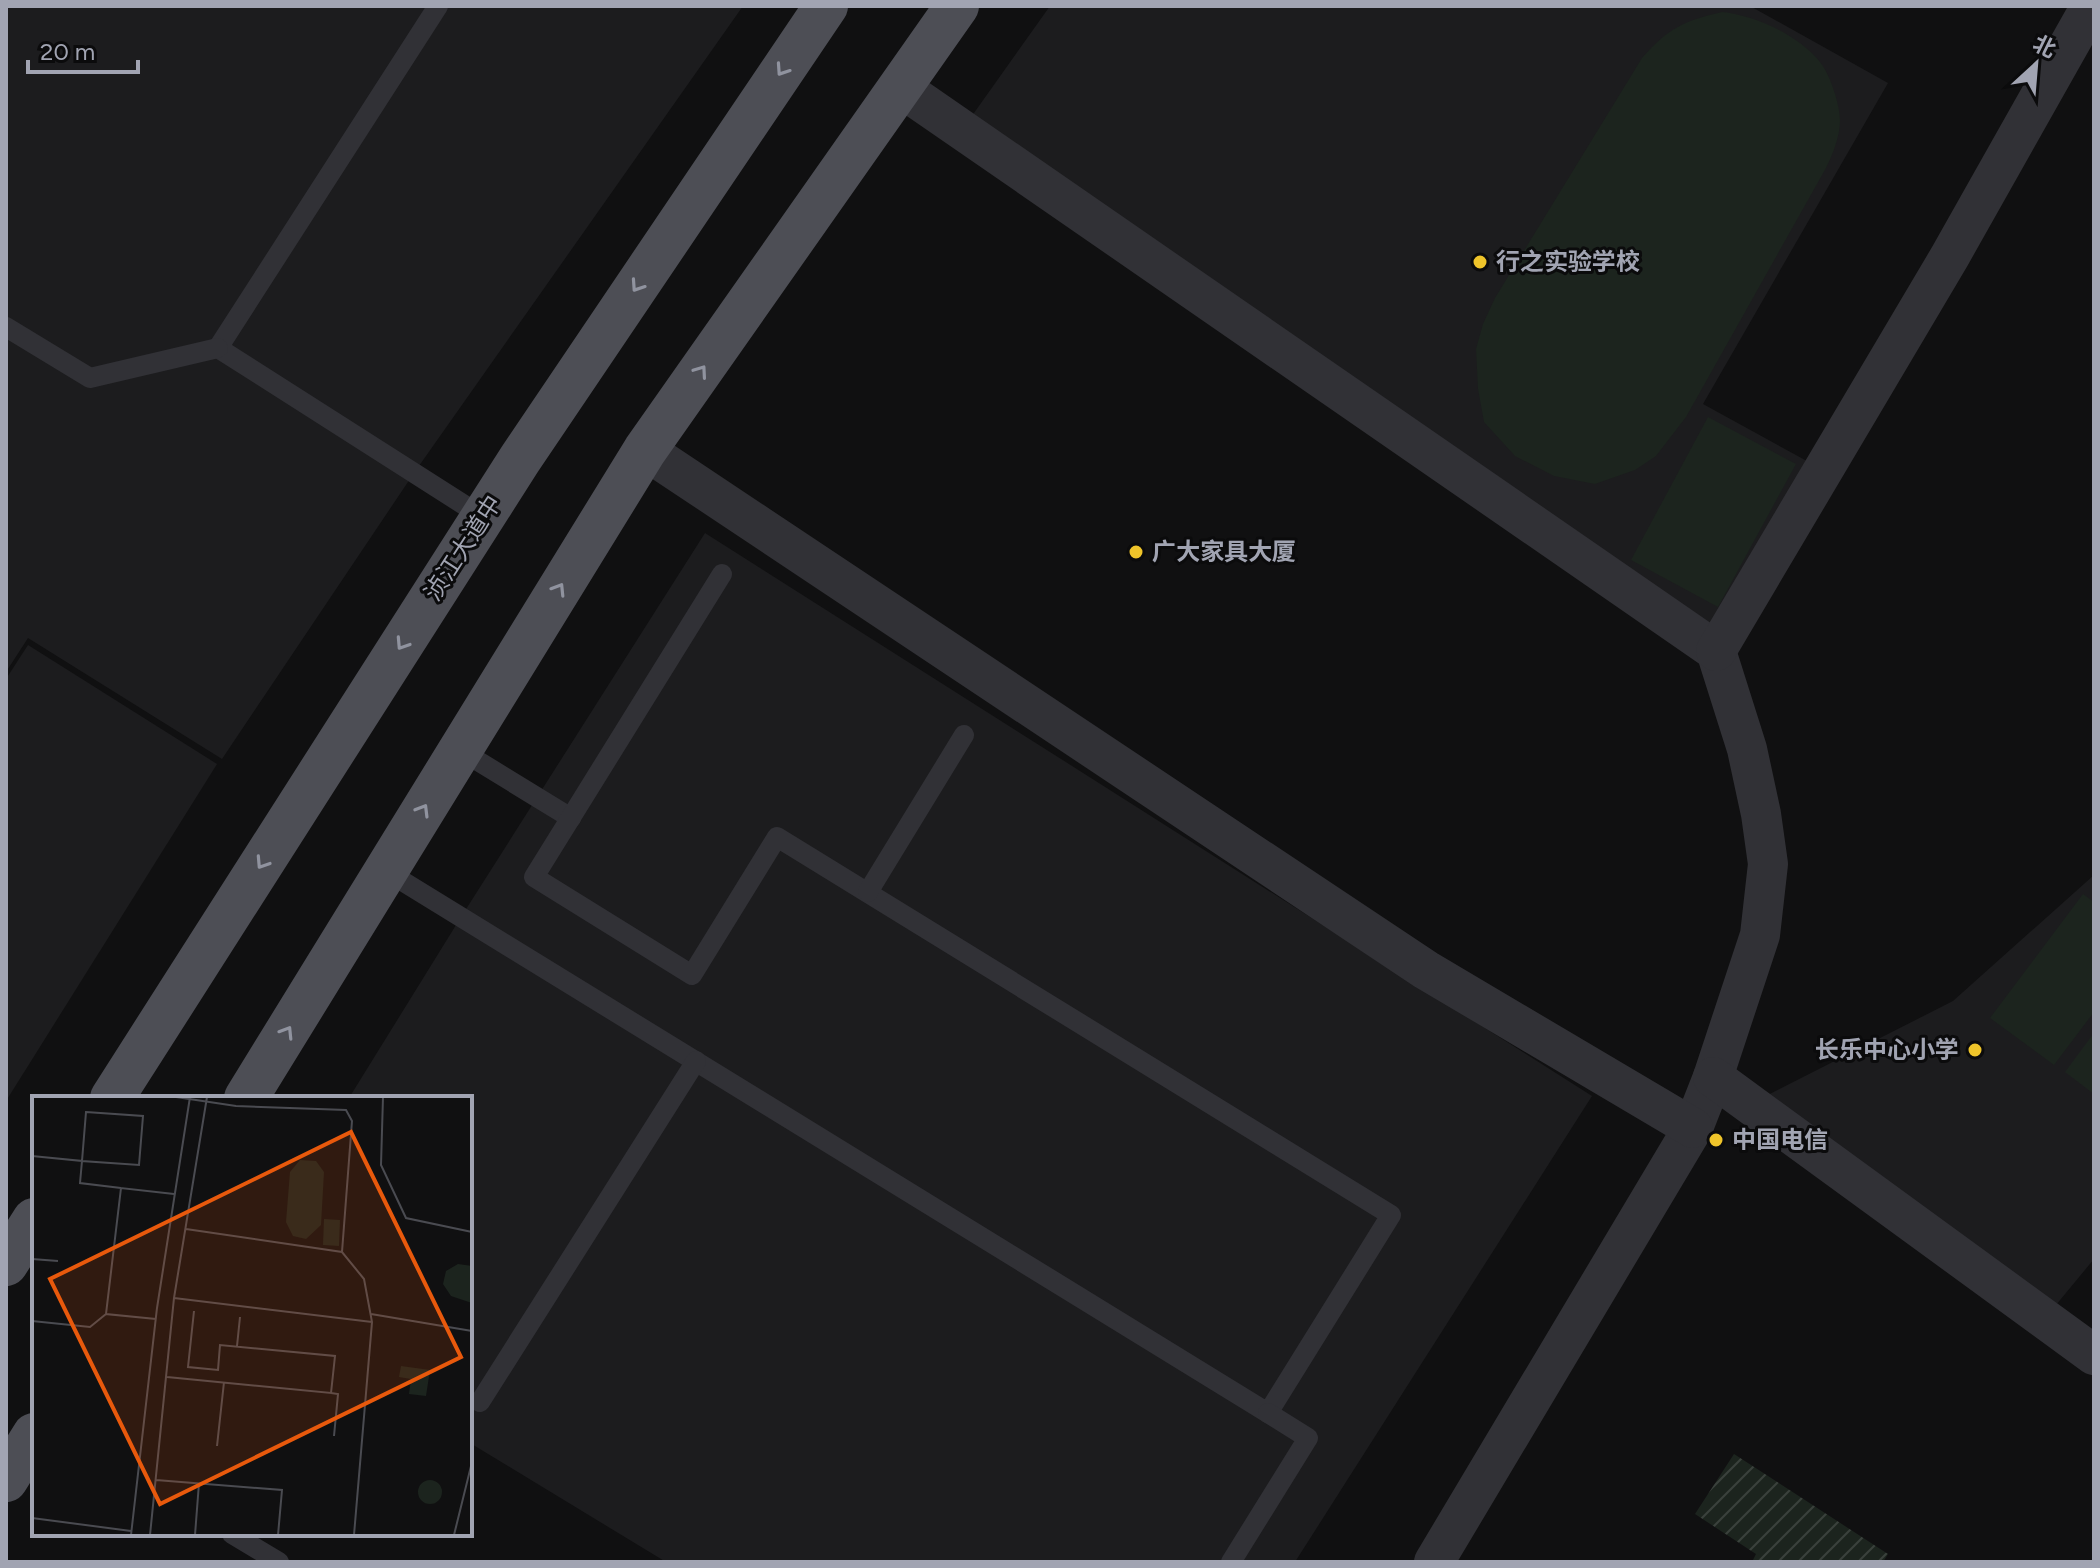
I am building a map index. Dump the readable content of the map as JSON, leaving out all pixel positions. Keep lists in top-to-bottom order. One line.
{"streets":{"main road":["浈江大道中"]},"places":["行之实验学校","广大家具大厦","长乐中心小学","中国电信"],"scale_bar":"20 m","north":"top right"}
